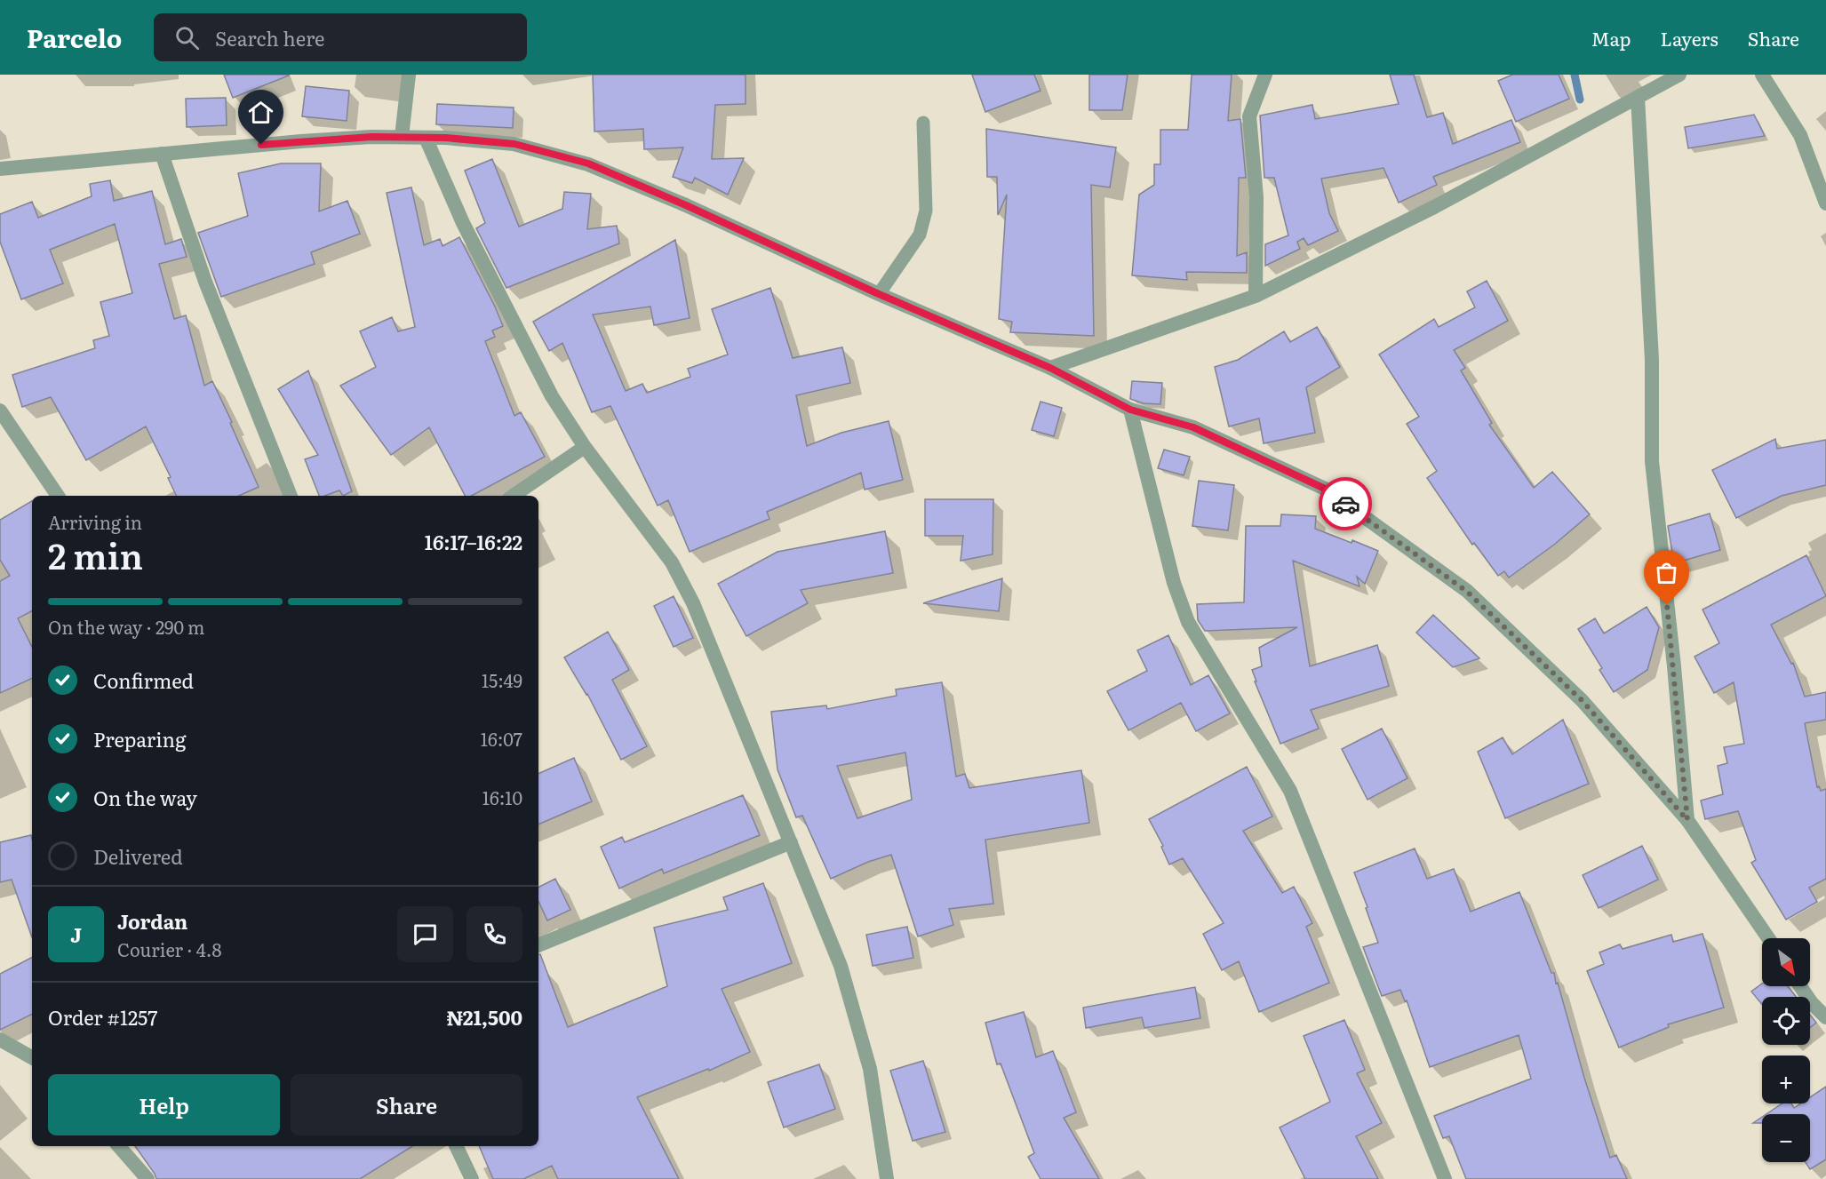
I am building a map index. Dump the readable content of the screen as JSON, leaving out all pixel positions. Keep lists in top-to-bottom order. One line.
{"north":"bottom right","page":{"header":"Parcelo","search":"Search here","nav":["Map","Layers","Share"],"heading":["2 min","Arriving in","16:17–16:22"],"panel":["Jordan","Courier · 4.8","Order #1257","₦21,500"],"bar":"On the way · 290 m","list":[["Confirmed","15:49"],["Preparing","16:07"],["On the way","16:10"],"Delivered"],"round":"J","map_buttons":["+","−"],"buttons":["Help","Share"]}}
